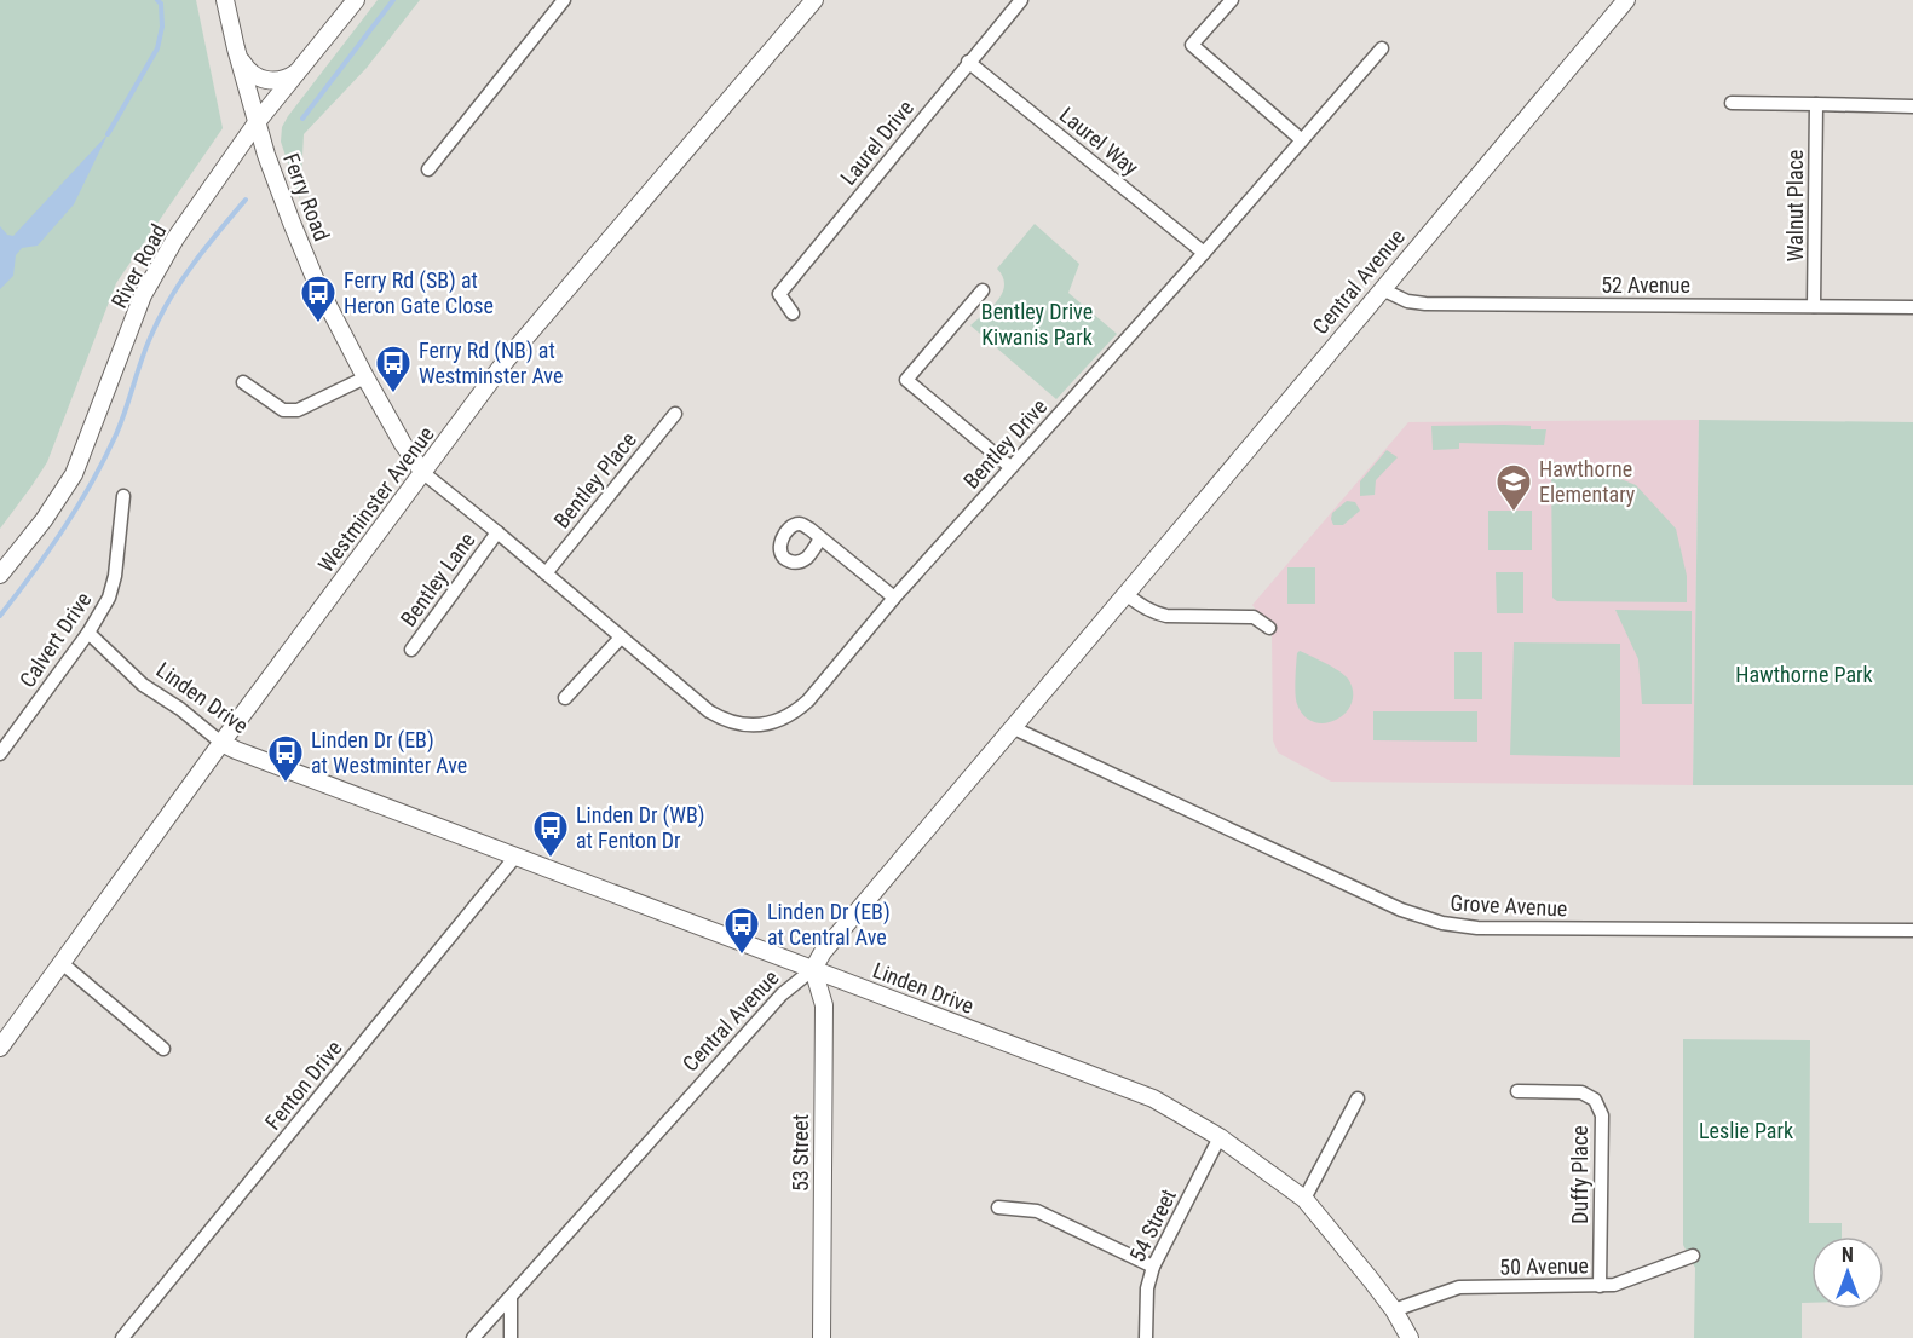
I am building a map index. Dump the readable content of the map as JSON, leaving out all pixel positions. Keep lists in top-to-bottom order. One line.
{"streets":{"street":["Laurel Way","Laurel Drive","Ferry Road","Walnut Place","River Road","Central Avenue","52 Avenue","Bentley Drive","Bentley Place","Westminster Avenue","Bentley Lane","Calvert Drive","Linden Drive","Grove Avenue","Fenton Drive","53 Street","Duffy Place","54 Street","50 Avenue"]},"crossings":[["Laurel Way","Laurel Drive"],["Laurel Way","Bentley Drive"],["Ferry Road","River Road"],["Ferry Road","Bentley Drive"],["Ferry Road","Westminster Avenue"],["Walnut Place","52 Avenue"],["Central Avenue","52 Avenue"],["Central Avenue","Linden Drive"],["Central Avenue","Grove Avenue"],["Central Avenue","53 Street"],["Bentley Drive","Bentley Place"],["Bentley Drive","Westminster Avenue"],["Bentley Drive","Bentley Lane"],["Westminster Avenue","Linden Drive"],["Calvert Drive","Linden Drive"],["Linden Drive","Fenton Drive"],["Linden Drive","53 Street"],["Linden Drive","54 Street"],["Linden Drive","50 Avenue"],["Duffy Place","50 Avenue"]],"parks":["Bentley Drive Kiwanis Park","Hawthorne Park","Leslie Park"],"places":{"bus stop":["Ferry Rd (SB) at Heron Gate Close","Ferry Rd (NB) at Westminster Ave","Linden Dr (EB) at Westminter Ave","Linden Dr (WB) at Fenton Dr","Linden Dr (EB) at Central Ave"],"school or university":["Hawthorne Elementary"]},"north":"top"}
